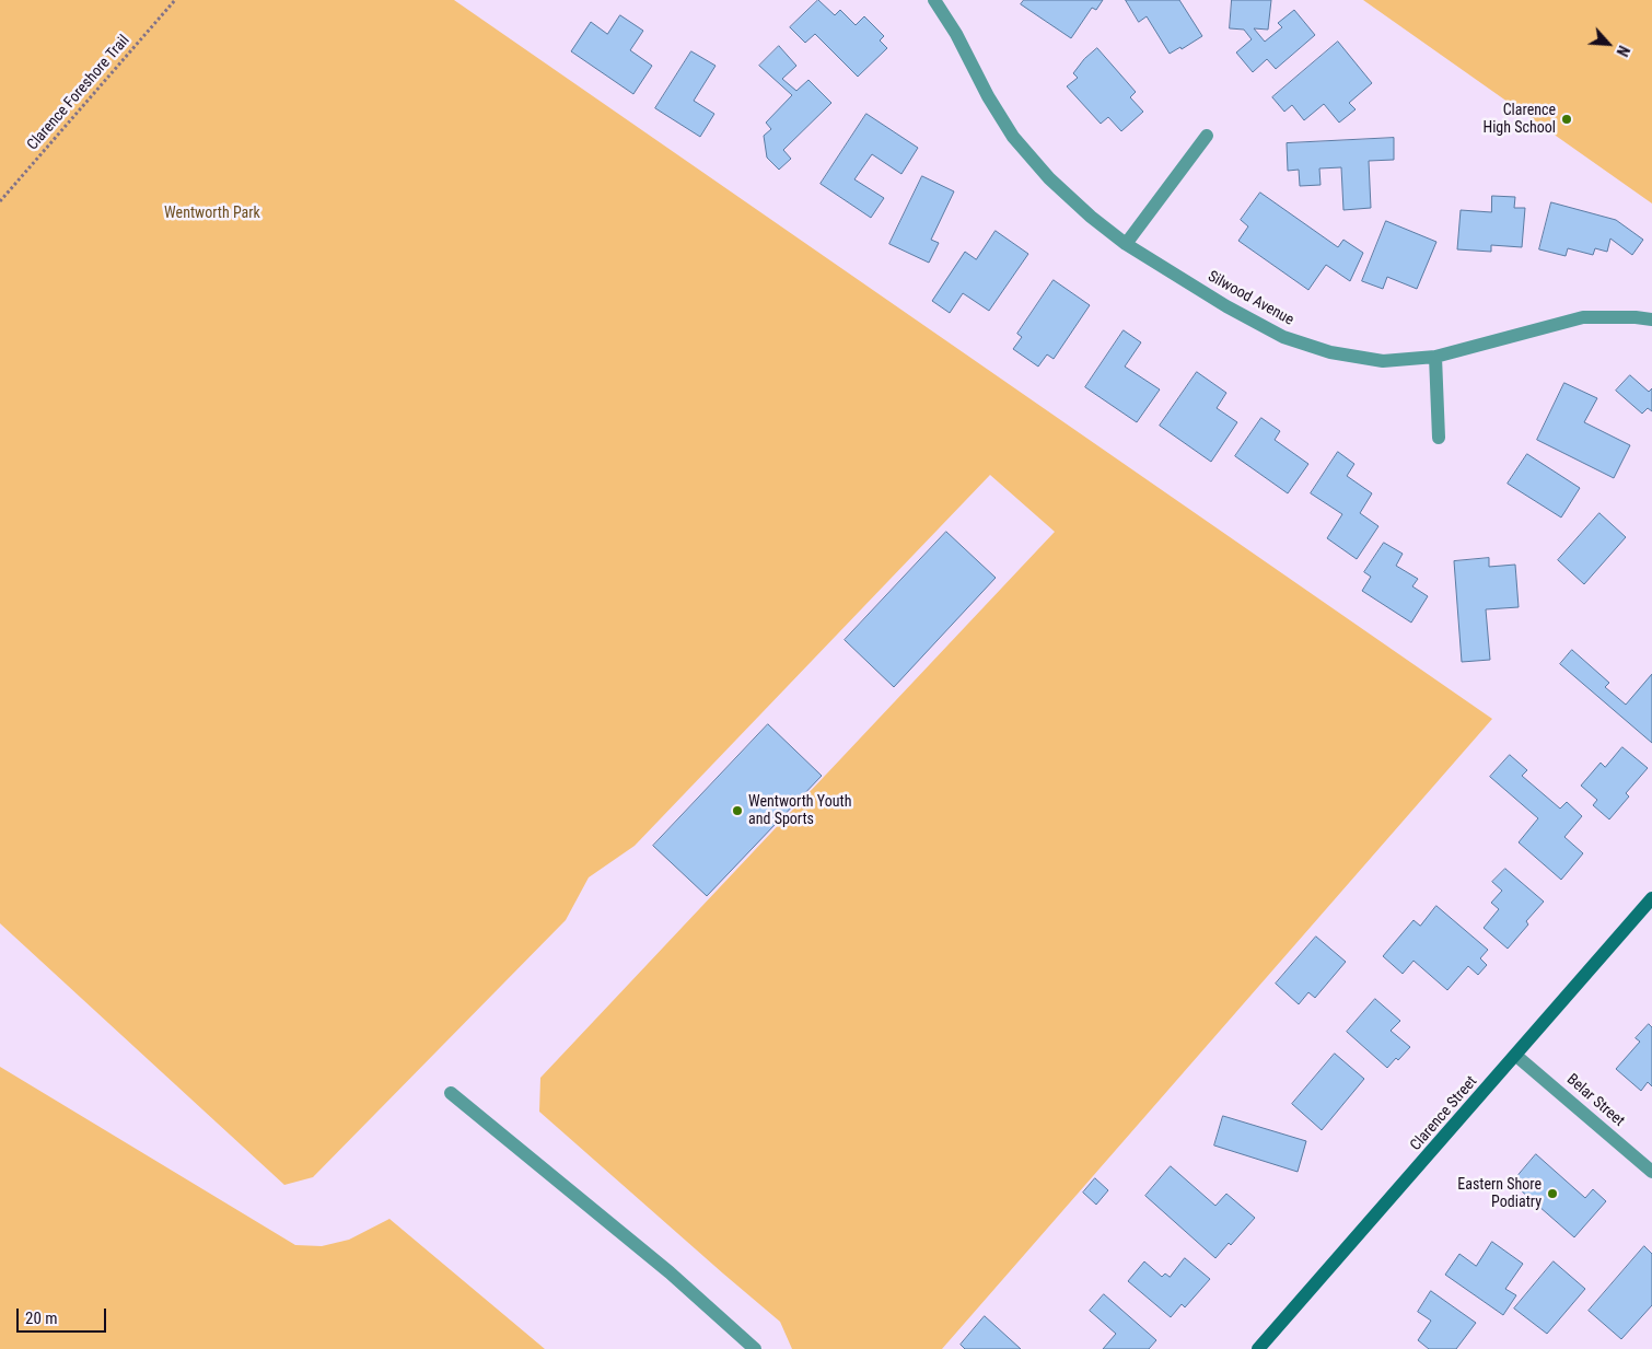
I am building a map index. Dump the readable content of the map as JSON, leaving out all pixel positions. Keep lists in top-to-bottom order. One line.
{"streets":{"main road":["Clarence Street"],"street":["Silwood Avenue","Belar Street"],"path":["Clarence Foreshore Trail"]},"crossings":[["Belar Street","Clarence Street"]],"parks":["Wentworth Park"],"places":["Clarence High School","Wentworth Youth and Sports","Eastern Shore Podiatry"],"scale_bar":"20 m","north":"bottom right"}
